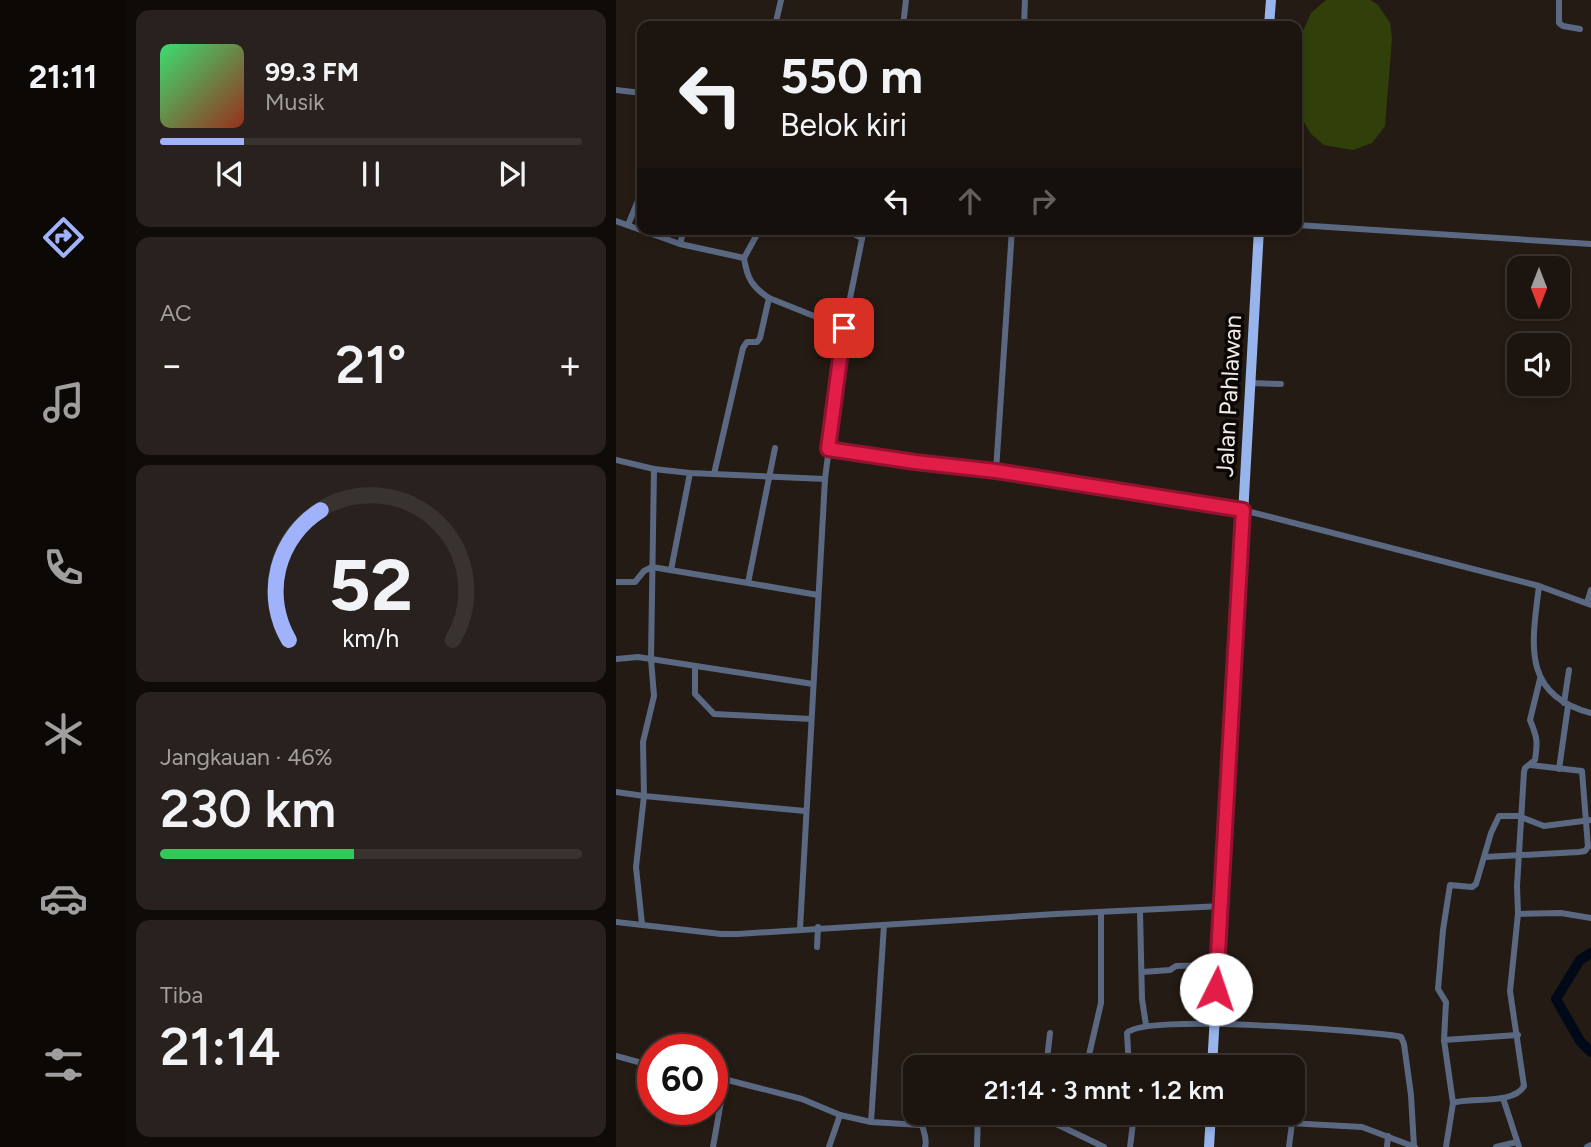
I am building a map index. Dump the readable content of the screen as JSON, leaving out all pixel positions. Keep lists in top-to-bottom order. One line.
{"streets":{"main road":["Jalan Pahlawan"]},"north":"bottom","page":{"tabs":"21:11","turn":["550 m","Belok kiri"],"song":["99.3 FM","Musik"],"tile":["AC",["Jangkauan · 46%","230 km"],["Tiba","21:14"]],"heat":["−","21°","+"],"limit":"60","trip":"21:14 · 3 mnt · 1.2 km","gauge":["52","km/h"]}}
